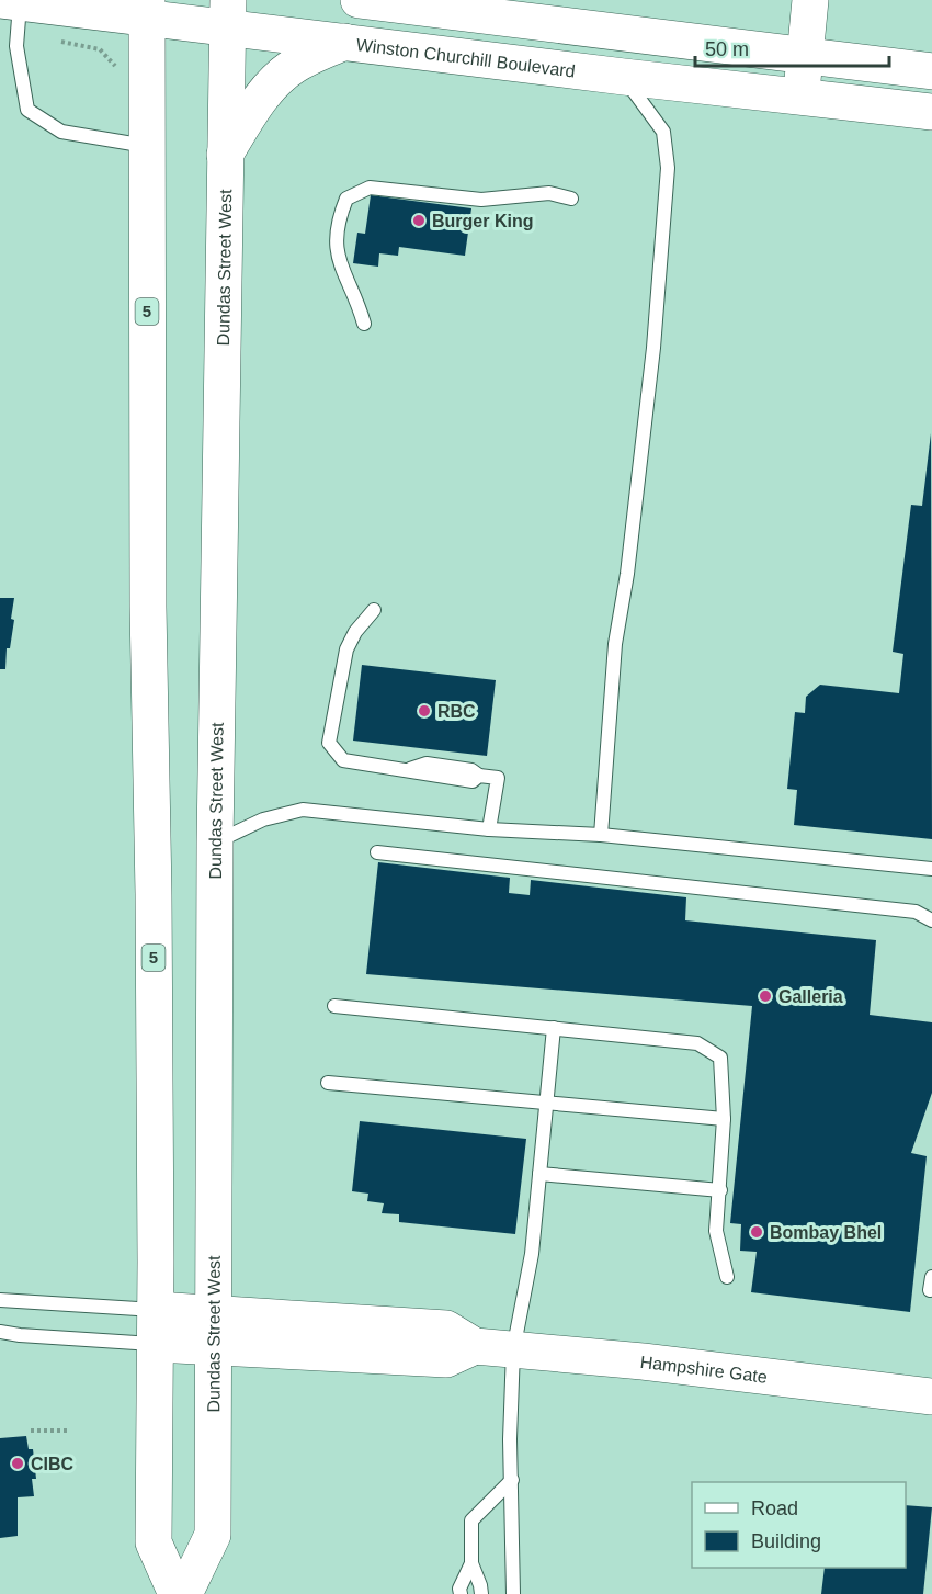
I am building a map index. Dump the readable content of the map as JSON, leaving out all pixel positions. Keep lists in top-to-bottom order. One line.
{"streets":{"main road":["Winston Churchill Boulevard","Dundas Street West","5","Hampshire Gate"]},"crossings":[["Winston Churchill Boulevard","Dundas Street West"],["Winston Churchill Boulevard","5"],["Dundas Street West","Hampshire Gate"],["5","Hampshire Gate"]],"places":["Burger King","RBC","Galleria","Bombay Bhel","CIBC"],"legend":["Road","Building"],"scale_bar":"50 m"}
